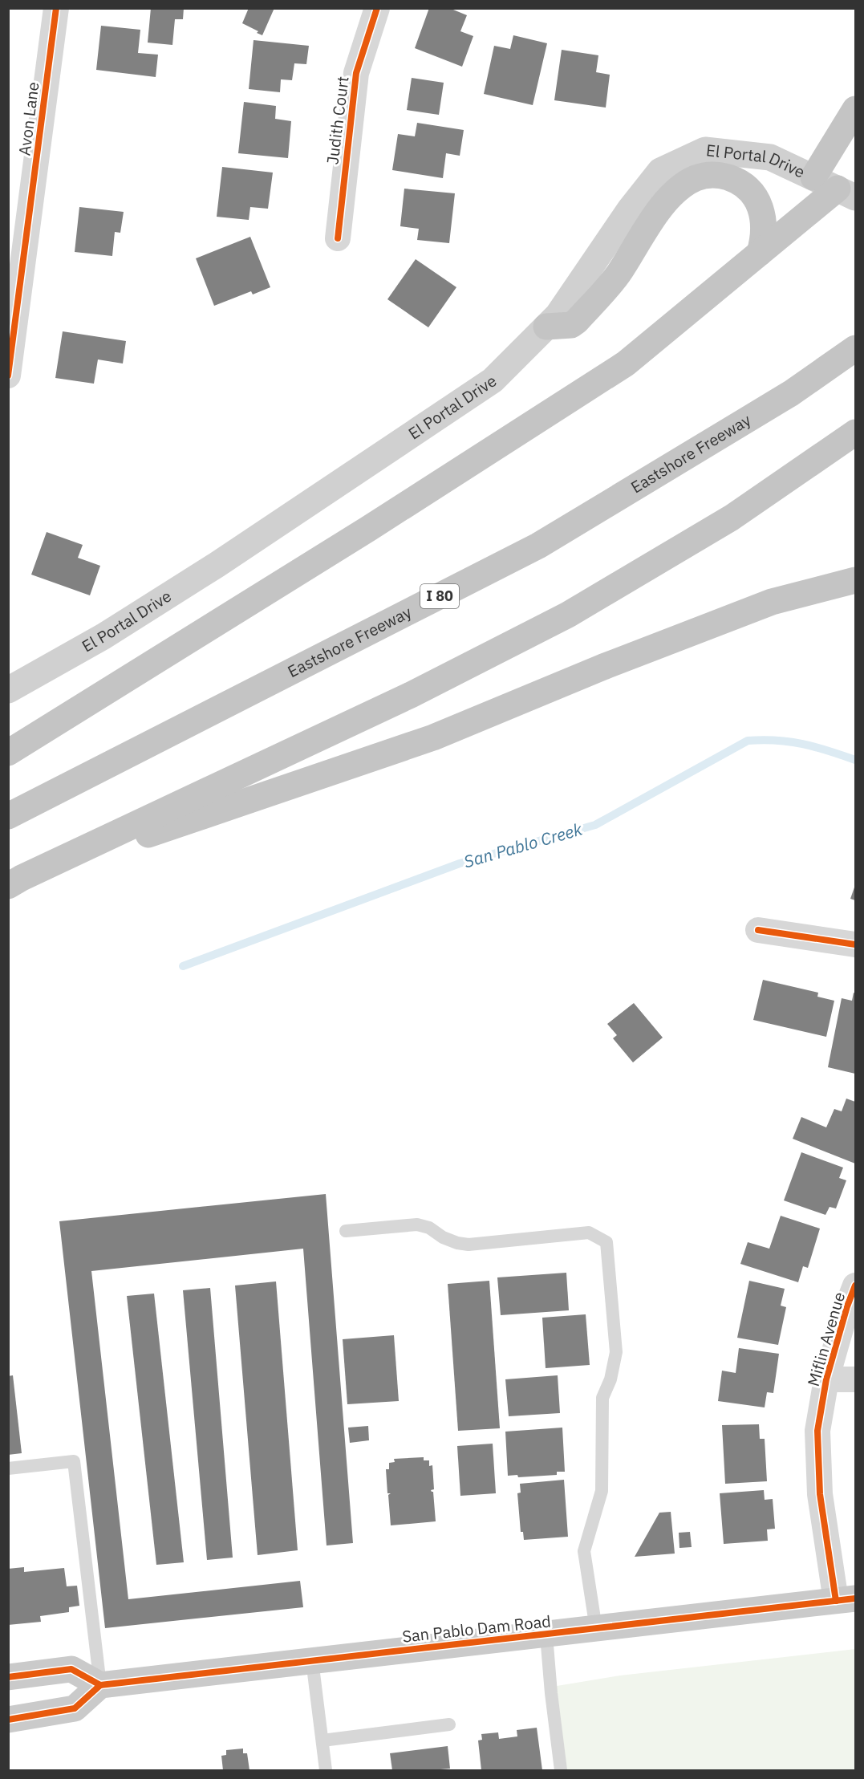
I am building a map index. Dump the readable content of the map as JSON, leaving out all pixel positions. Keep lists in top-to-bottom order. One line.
{"streets":{"highway":["Eastshore Freeway","I 80"],"main road":["El Portal Drive","San Pablo Dam Road"],"street":["Avon Lane","Judith Court","Miflin Avenue"]},"crossings":[["Miflin Avenue","San Pablo Dam Road"]],"water":["San Pablo Creek"]}
